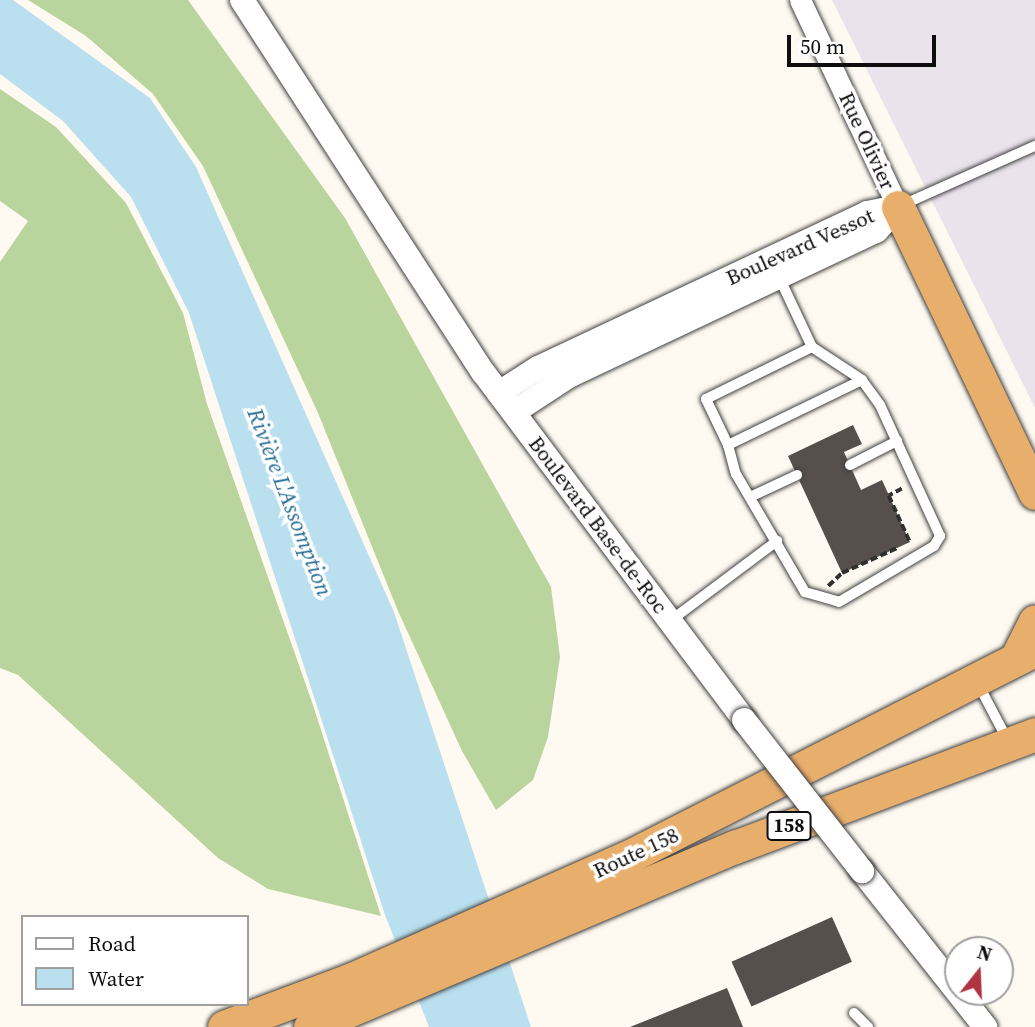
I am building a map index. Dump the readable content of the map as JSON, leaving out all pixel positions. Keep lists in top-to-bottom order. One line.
{"streets":{"highway":["158","Route 158"],"street":["Rue Olivier","Boulevard Vessot","Boulevard Base-de-Roc"]},"crossings":[["Rue Olivier","Boulevard Vessot"],["Boulevard Vessot","Boulevard Base-de-Roc"]],"water":["Rivière L'Assomption"],"legend":["Road","Water"],"scale_bar":"50 m","north":"top"}
